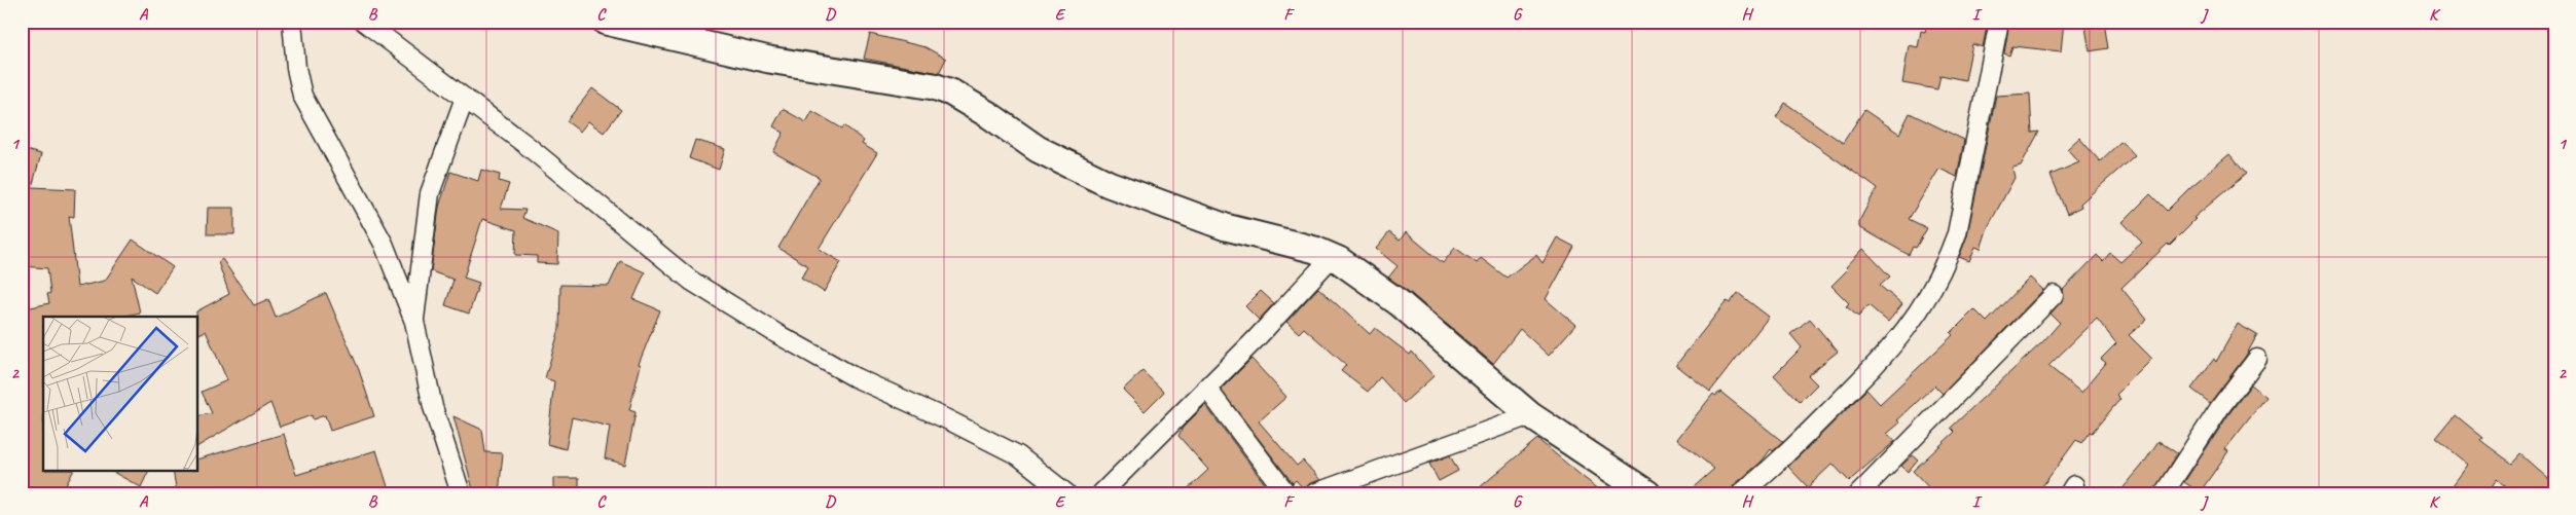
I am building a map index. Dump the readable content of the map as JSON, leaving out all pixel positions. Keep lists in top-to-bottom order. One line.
{"grid":{"columns":["A","B","C","D","E","F","G","H","I","J","K"],"rows":["1","2"]}}
